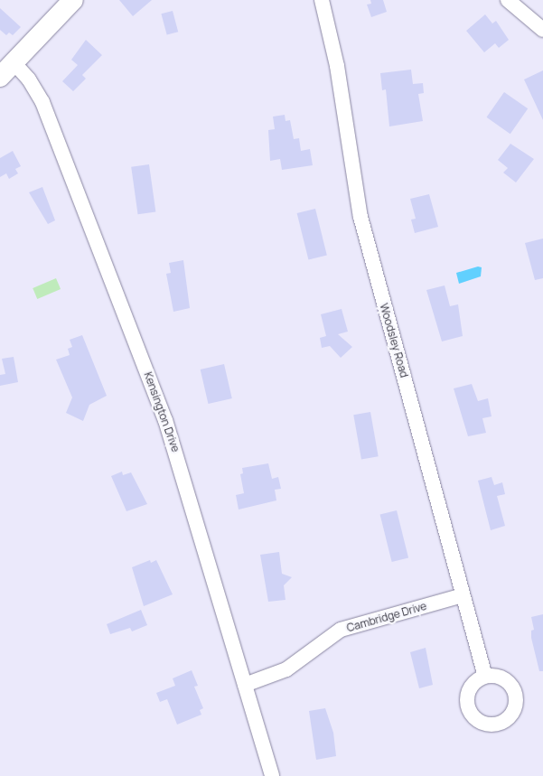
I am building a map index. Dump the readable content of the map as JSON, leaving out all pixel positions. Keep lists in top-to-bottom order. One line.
{"streets":{"street":["Woodsley Road","Kensington Drive","Cambridge Drive"]},"crossings":[["Woodsley Road","Cambridge Drive"],["Kensington Drive","Cambridge Drive"]]}
